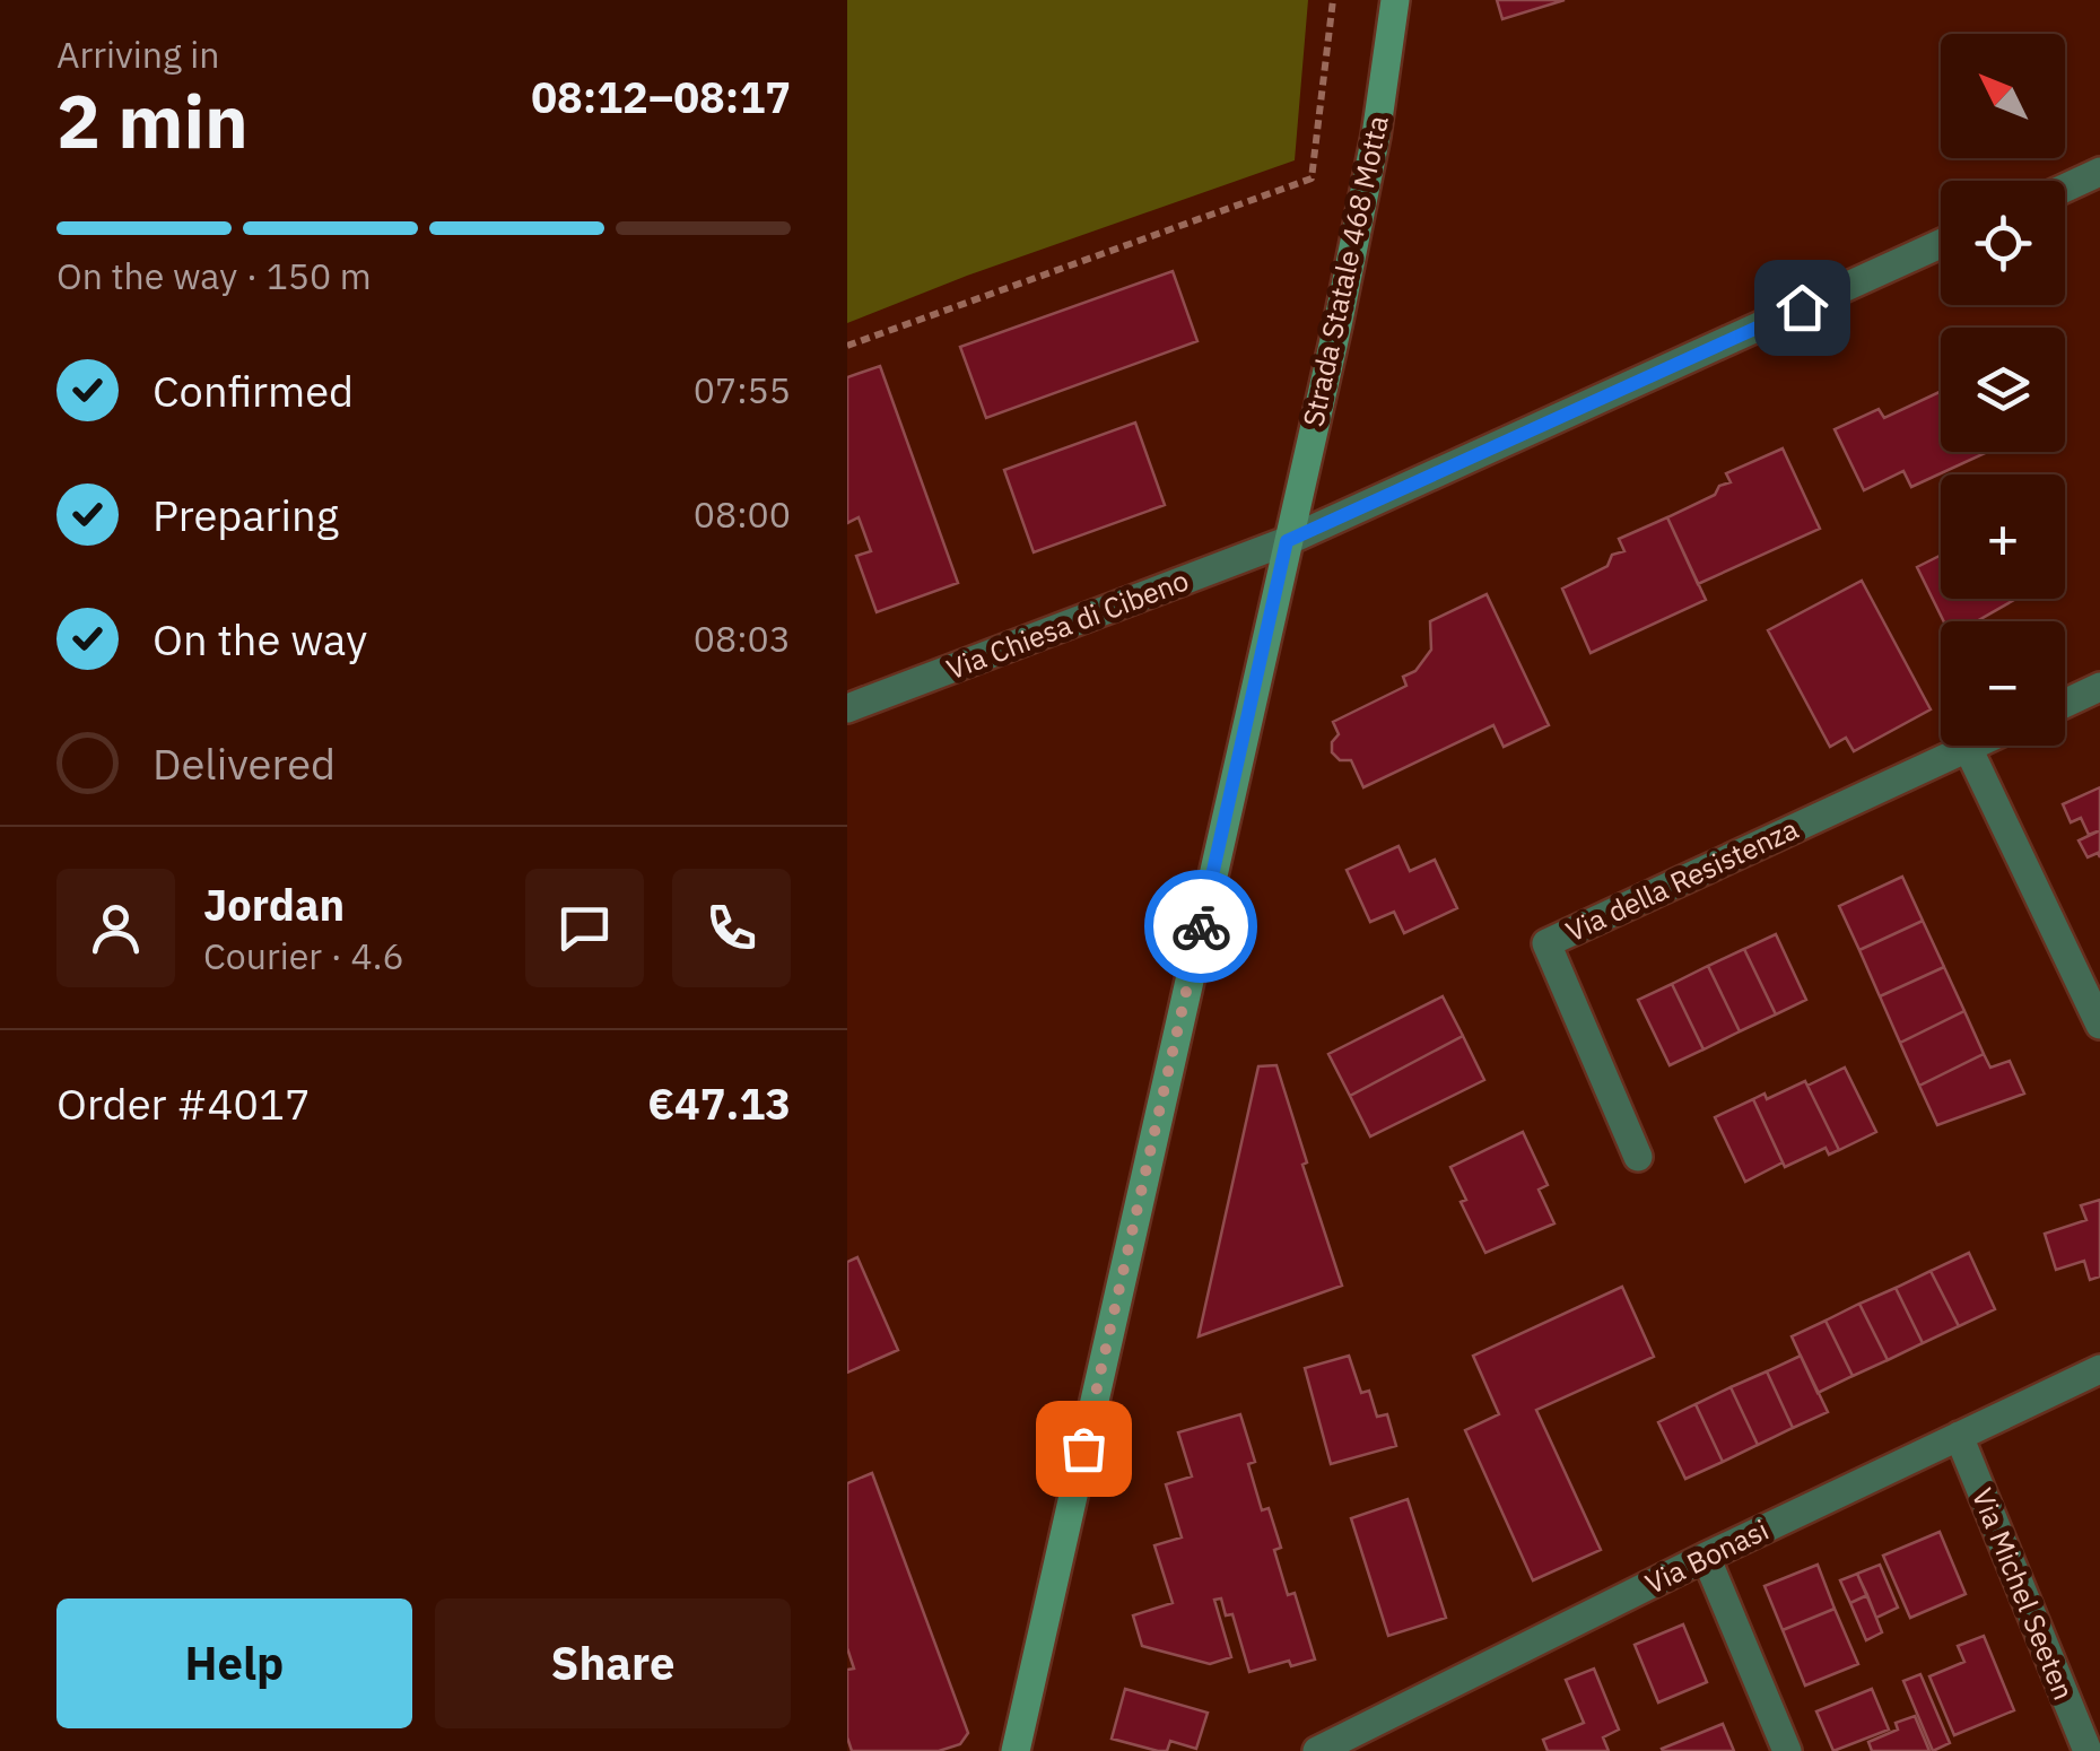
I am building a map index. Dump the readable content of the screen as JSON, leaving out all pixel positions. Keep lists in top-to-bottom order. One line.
{"streets":{"main road":["Strada Statale 468 Motta"],"street":["Via Chiesa di Cibeno","Via della Resistenza","Via Bonasi","Via Michel Seeten"]},"crossings":[["Strada Statale 468 Motta","Via Chiesa di Cibeno"],["Via Bonasi","Via Michel Seeten"]],"north":"top left","page":{"heading":["2 min","Arriving in","08:12–08:17"],"panel":["Jordan","Courier · 4.6","Order #4017","€47.13"],"map_buttons":["+","−"],"bar":"On the way · 150 m","list":[["Confirmed","07:55"],["Preparing","08:00"],["On the way","08:03"],"Delivered"],"buttons":["Help","Share"]}}
